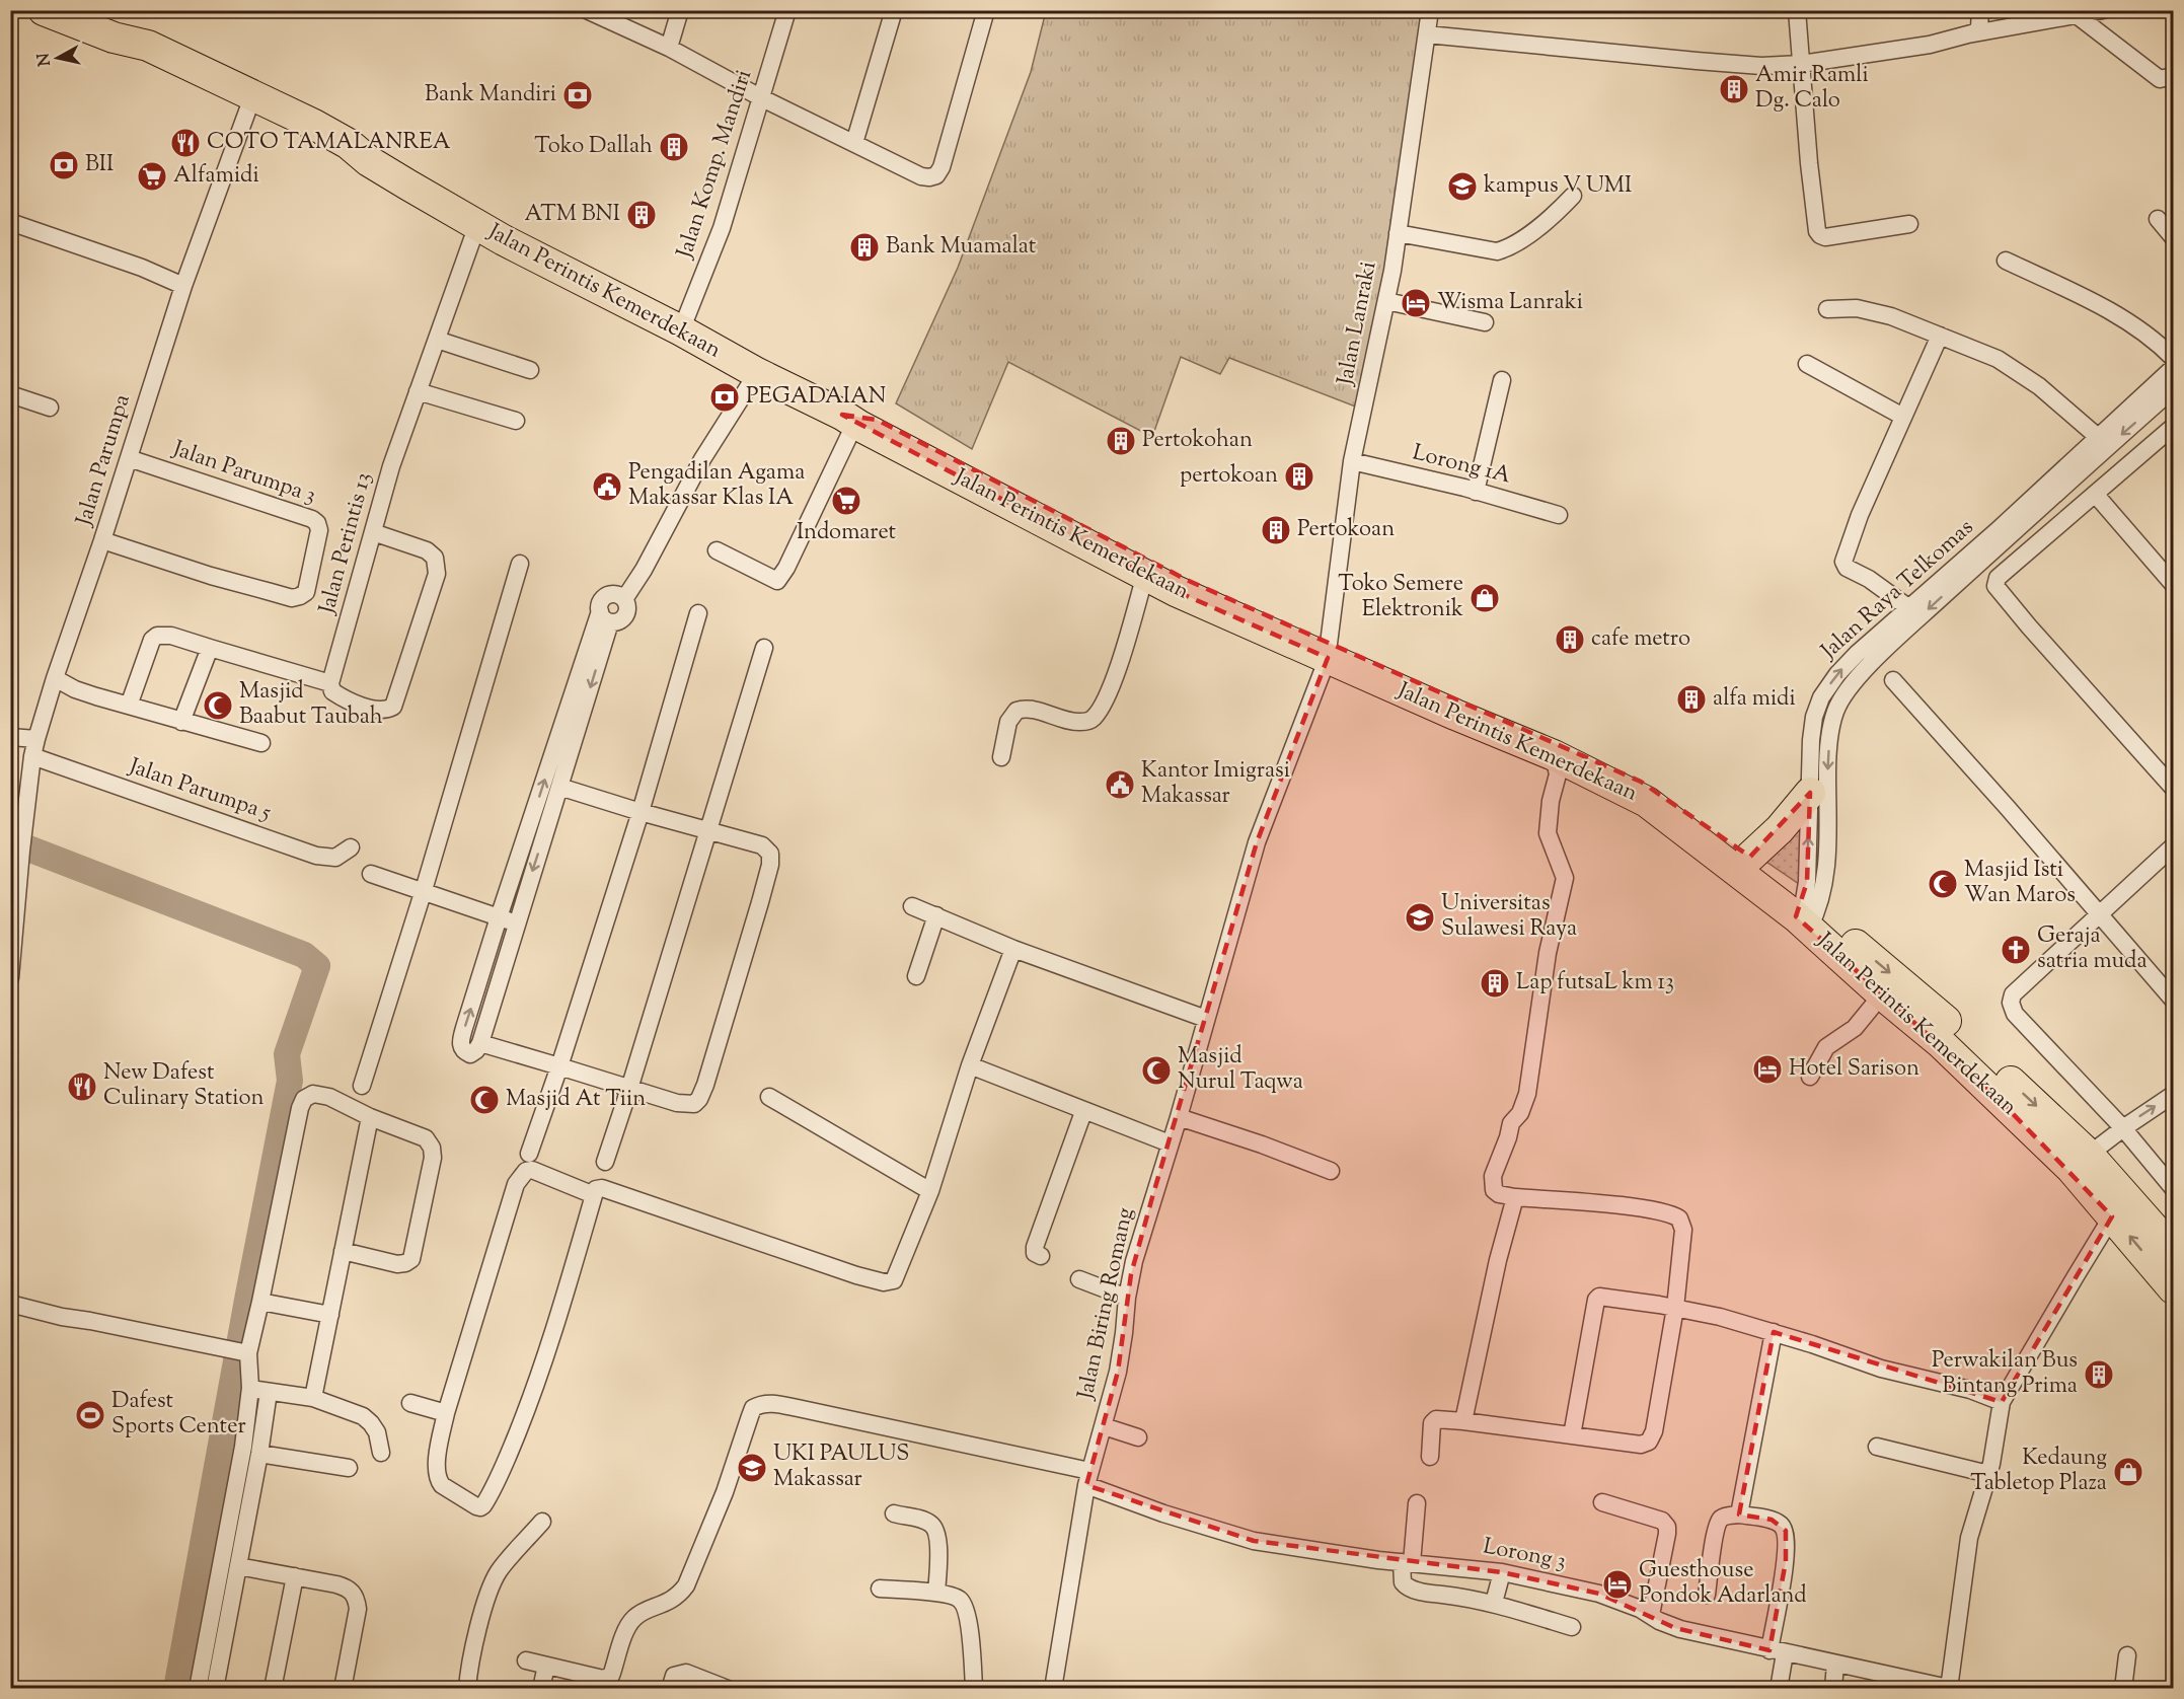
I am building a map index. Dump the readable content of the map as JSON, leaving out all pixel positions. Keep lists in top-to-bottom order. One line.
{"streets":{"highway":["Jalan Perintis Kemerdekaan"],"street":["Jalan Komp. Mandiri","Jalan Lanraki","Jalan Parumpa","Lorong 1A","Jalan Parumpa 3","Jalan Perintis 13","Jalan Raya Telkomas","Jalan Parumpa 5","Jalan Biring Romang","Lorong 3"]},"crossings":[["Jalan Komp. Mandiri","Jalan Perintis Kemerdekaan"],["Jalan Perintis Kemerdekaan","Jalan Lanraki"],["Jalan Perintis Kemerdekaan","Jalan Parumpa"],["Jalan Perintis Kemerdekaan","Jalan Perintis 13"],["Jalan Perintis Kemerdekaan","Jalan Raya Telkomas"],["Jalan Perintis Kemerdekaan","Jalan Biring Romang"],["Jalan Lanraki","Lorong 1A"],["Jalan Lanraki","Jalan Biring Romang"],["Jalan Parumpa","Jalan Parumpa 3"],["Jalan Parumpa","Jalan Parumpa 5"],["Jalan Biring Romang","Lorong 3"]],"places":{"building":["Amir Ramli Dg. Calo","Toko Dallah","ATM BNI","Bank Muamalat","Pertokohan","pertokoan","Pertokoan","cafe metro","alfa midi","Lap futsaL km 13","Perwakilan Bus Bintang Prima"],"bank":["Bank Mandiri","BII","PEGADAIAN"],"restaurant":["COTO TAMALANREA","New Dafest Culinary Station"],"supermarket":["Alfamidi","Indomaret"],"school or university":["kampus V UMI","Universitas Sulawesi Raya","UKI PAULUS Makassar"],"hotel":["Wisma Lanraki","Hotel Sarison","Guesthouse Pondok Adarland"],"public building":["Pengadilan Agama Makassar Klas IA","Kantor Imigrasi Makassar"],"shop":["Toko Semere Elektronik","Kedaung Tabletop Plaza"],"mosque":["Masjid Baabut Taubah","Masjid Isti Wan Maros","Masjid Nurul Taqwa","Masjid At Tiin"],"church":["Geraja satria muda"],"sports":["Dafest Sports Center"]},"north":"left"}
